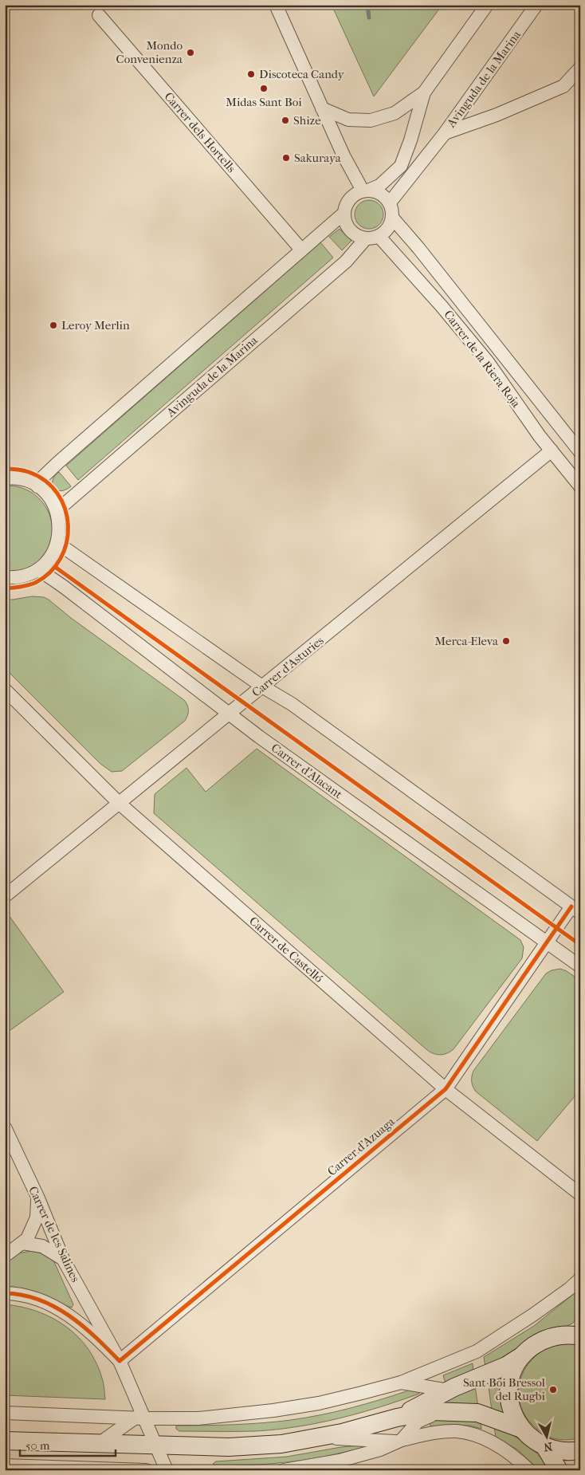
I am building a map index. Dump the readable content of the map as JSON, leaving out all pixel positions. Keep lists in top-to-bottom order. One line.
{"streets":{"street":["Avinguda de la Marina","Carrer dels Hortells","Carrer de la Riera Roja","Carrer d'Asturies","Carrer d'Alacant","Carrer de Castelló","Carrer d'Azuaga","Carrer de les Salines"]},"crossings":[["Avinguda de la Marina","Carrer de la Riera Roja"],["Carrer de la Riera Roja","Carrer d'Asturies"],["Carrer d'Asturies","Carrer d'Alacant"],["Carrer d'Asturies","Carrer de Castelló"],["Carrer d'Alacant","Carrer d'Azuaga"],["Carrer de Castelló","Carrer d'Azuaga"],["Carrer d'Azuaga","Carrer de les Salines"]],"places":["Mondo Convenienza","Discoteca Candy","Midas Sant Boi","Shize","Sakuraya","Leroy Merlin","Merca-Eleva","Sant Boi Bressol del Rugbi"],"scale_bar":"50 m","north":"bottom"}
